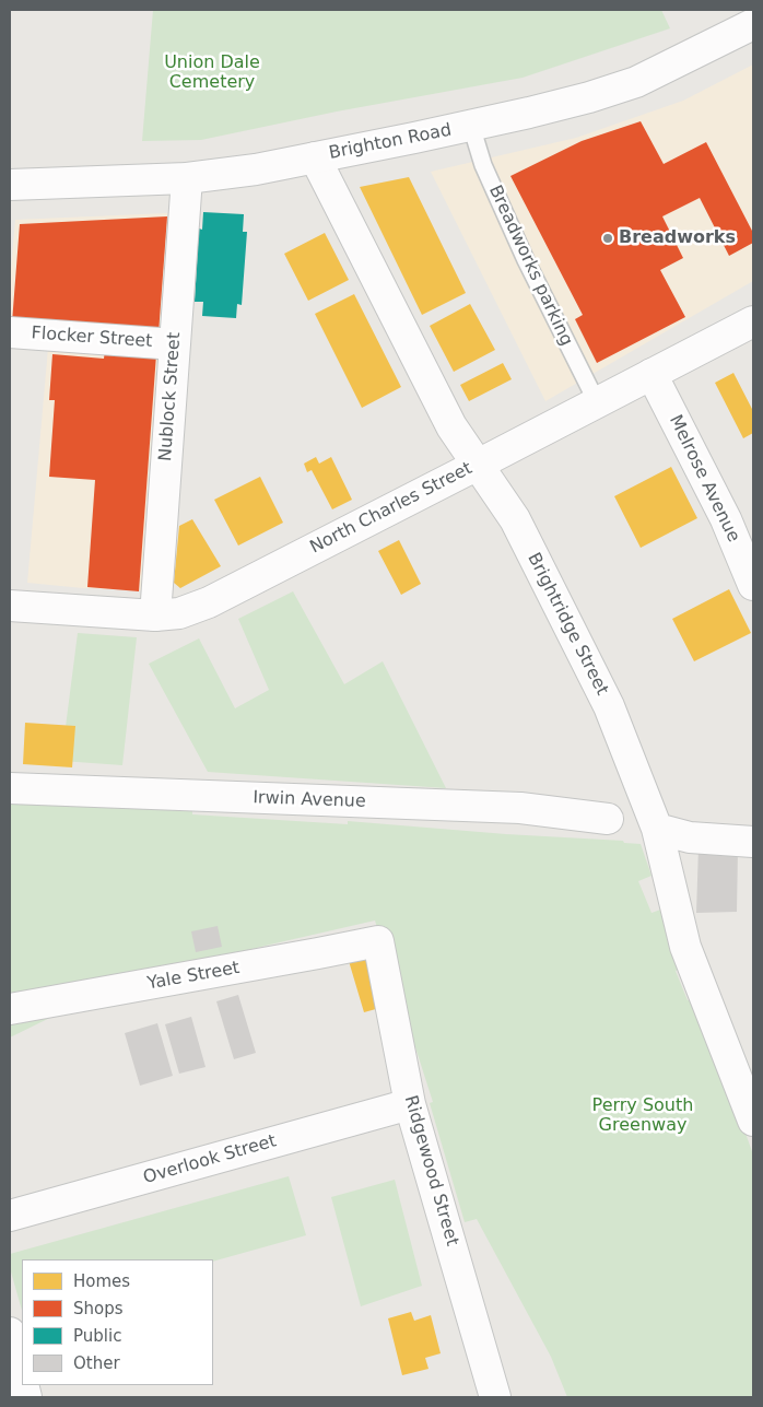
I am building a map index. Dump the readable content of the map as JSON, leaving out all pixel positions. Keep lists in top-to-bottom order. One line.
{"streets":{"street":["Brighton Road","Flocker Street","Nublock Street","Melrose Avenue","North Charles Street","Brightridge Street","Irwin Avenue","Yale Street","Overlook Street","Ridgewood Street"],"lane":["Breadworks parking"]},"crossings":[["Brighton Road","Breadworks parking"],["Brighton Road","Nublock Street"],["Brighton Road","Brightridge Street"],["Breadworks parking","North Charles Street"],["Flocker Street","Nublock Street"],["Nublock Street","North Charles Street"],["Melrose Avenue","North Charles Street"],["North Charles Street","Brightridge Street"],["Yale Street","Ridgewood Street"],["Overlook Street","Ridgewood Street"]],"parks":["Union Dale Cemetery","Perry South Greenway"],"places":["Breadworks"],"legend":["Homes","Shops","Public","Other"]}
